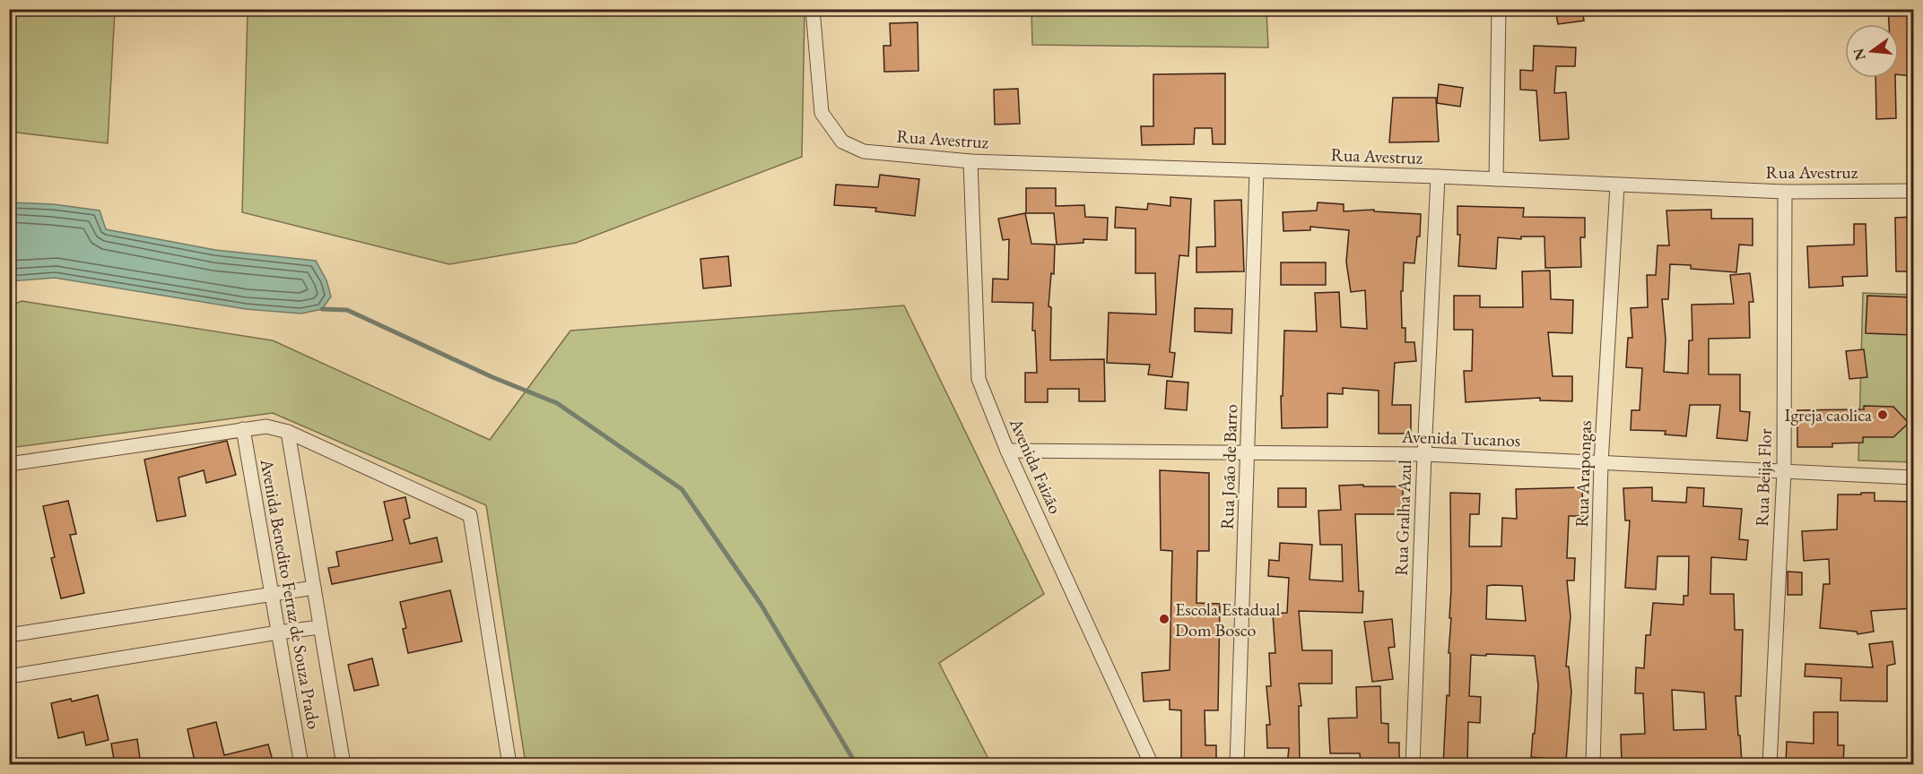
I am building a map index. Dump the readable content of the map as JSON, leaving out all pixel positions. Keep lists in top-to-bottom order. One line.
{"streets":{"street":["Rua Avestruz","Avenida Tucanos","Avenida Faizão","Rua João de Barro","Rua Arapongas","Rua Beija Flor","Rua Gralha Azul","Avenida Benedito Ferraz de Souza Prado"]},"crossings":[["Rua Avestruz","Avenida Faizão"],["Rua Avestruz","Rua João de Barro"],["Rua Avestruz","Rua Arapongas"],["Rua Avestruz","Rua Beija Flor"],["Rua Avestruz","Rua Gralha Azul"],["Avenida Tucanos","Avenida Faizão"],["Avenida Tucanos","Rua João de Barro"],["Avenida Tucanos","Rua Arapongas"],["Avenida Tucanos","Rua Beija Flor"],["Avenida Tucanos","Rua Gralha Azul"]],"places":["Igreja caolica","Escola Estadual Dom Bosco"],"north":"left"}
